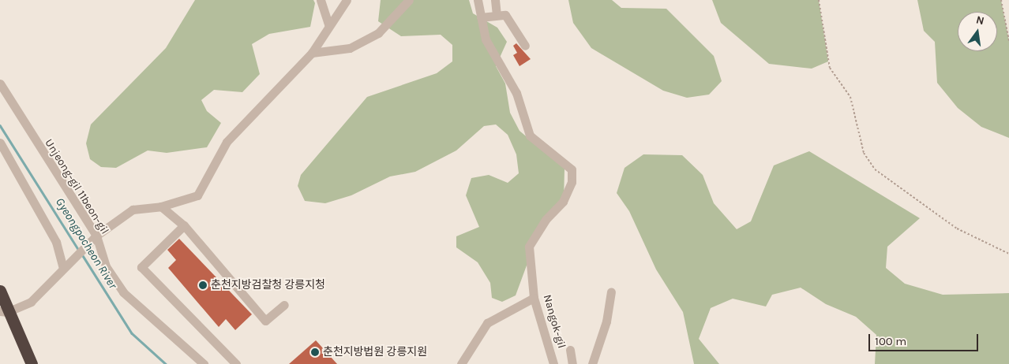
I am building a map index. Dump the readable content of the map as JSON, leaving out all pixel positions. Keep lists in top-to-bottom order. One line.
{"streets":{"street":["Unjeong-gil 11beon-gil","Nangok-gil"]},"water":["Gyeongpocheon River"],"places":["춘천지방검찰청 강릉지청","춘천지방법원 강릉지원"],"scale_bar":"100 m","north":"top"}
